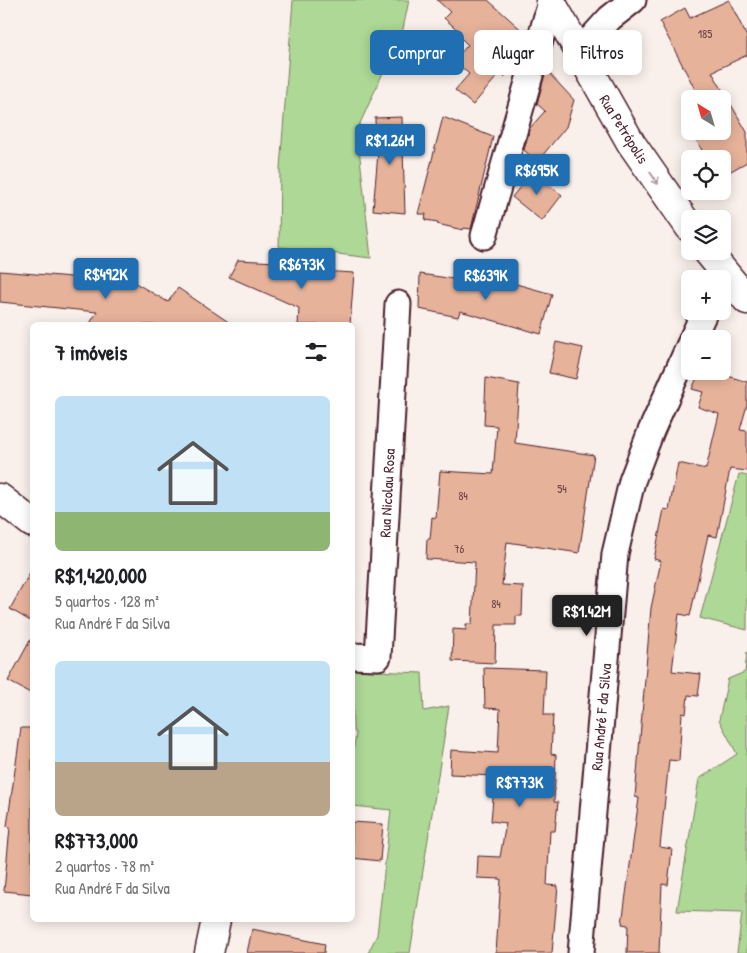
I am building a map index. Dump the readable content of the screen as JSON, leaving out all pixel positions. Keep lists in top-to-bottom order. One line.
{"streets":{"main road":["Rua Petrópolis"],"street":["Rua Nicolau Rosa","Rua André F da Silva"]},"one_way":["Rua Petrópolis"],"house_numbers":["185","54","84","76","84"],"north":"top left","page":{"chip":["Comprar","Alugar","Filtros"],"map_buttons":["+","−"],"price":["R$1.26M","R$695K","R$673K","R$492K","R$639K","R$1.42M","R$773K"],"heading":"7 imóveis","list":[{"name":"R$1,420,000","note":"5 quartos · 128 m² · Rua André F da Silva"},{"name":"R$773,000","note":"2 quartos · 78 m² · Rua André F da Silva"}]}}
